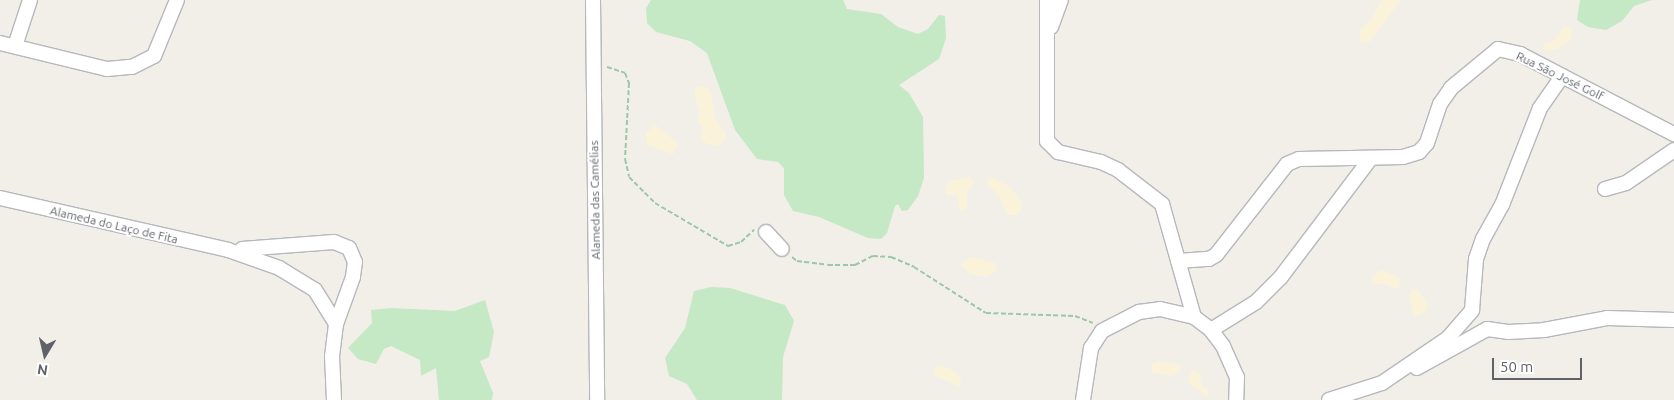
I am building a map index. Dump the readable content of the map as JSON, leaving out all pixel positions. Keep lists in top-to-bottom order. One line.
{"streets":{"street":["Rua São José Golf","Alameda das Camélias","Alameda do Laço de Fita"]},"scale_bar":"50 m","north":"bottom"}
